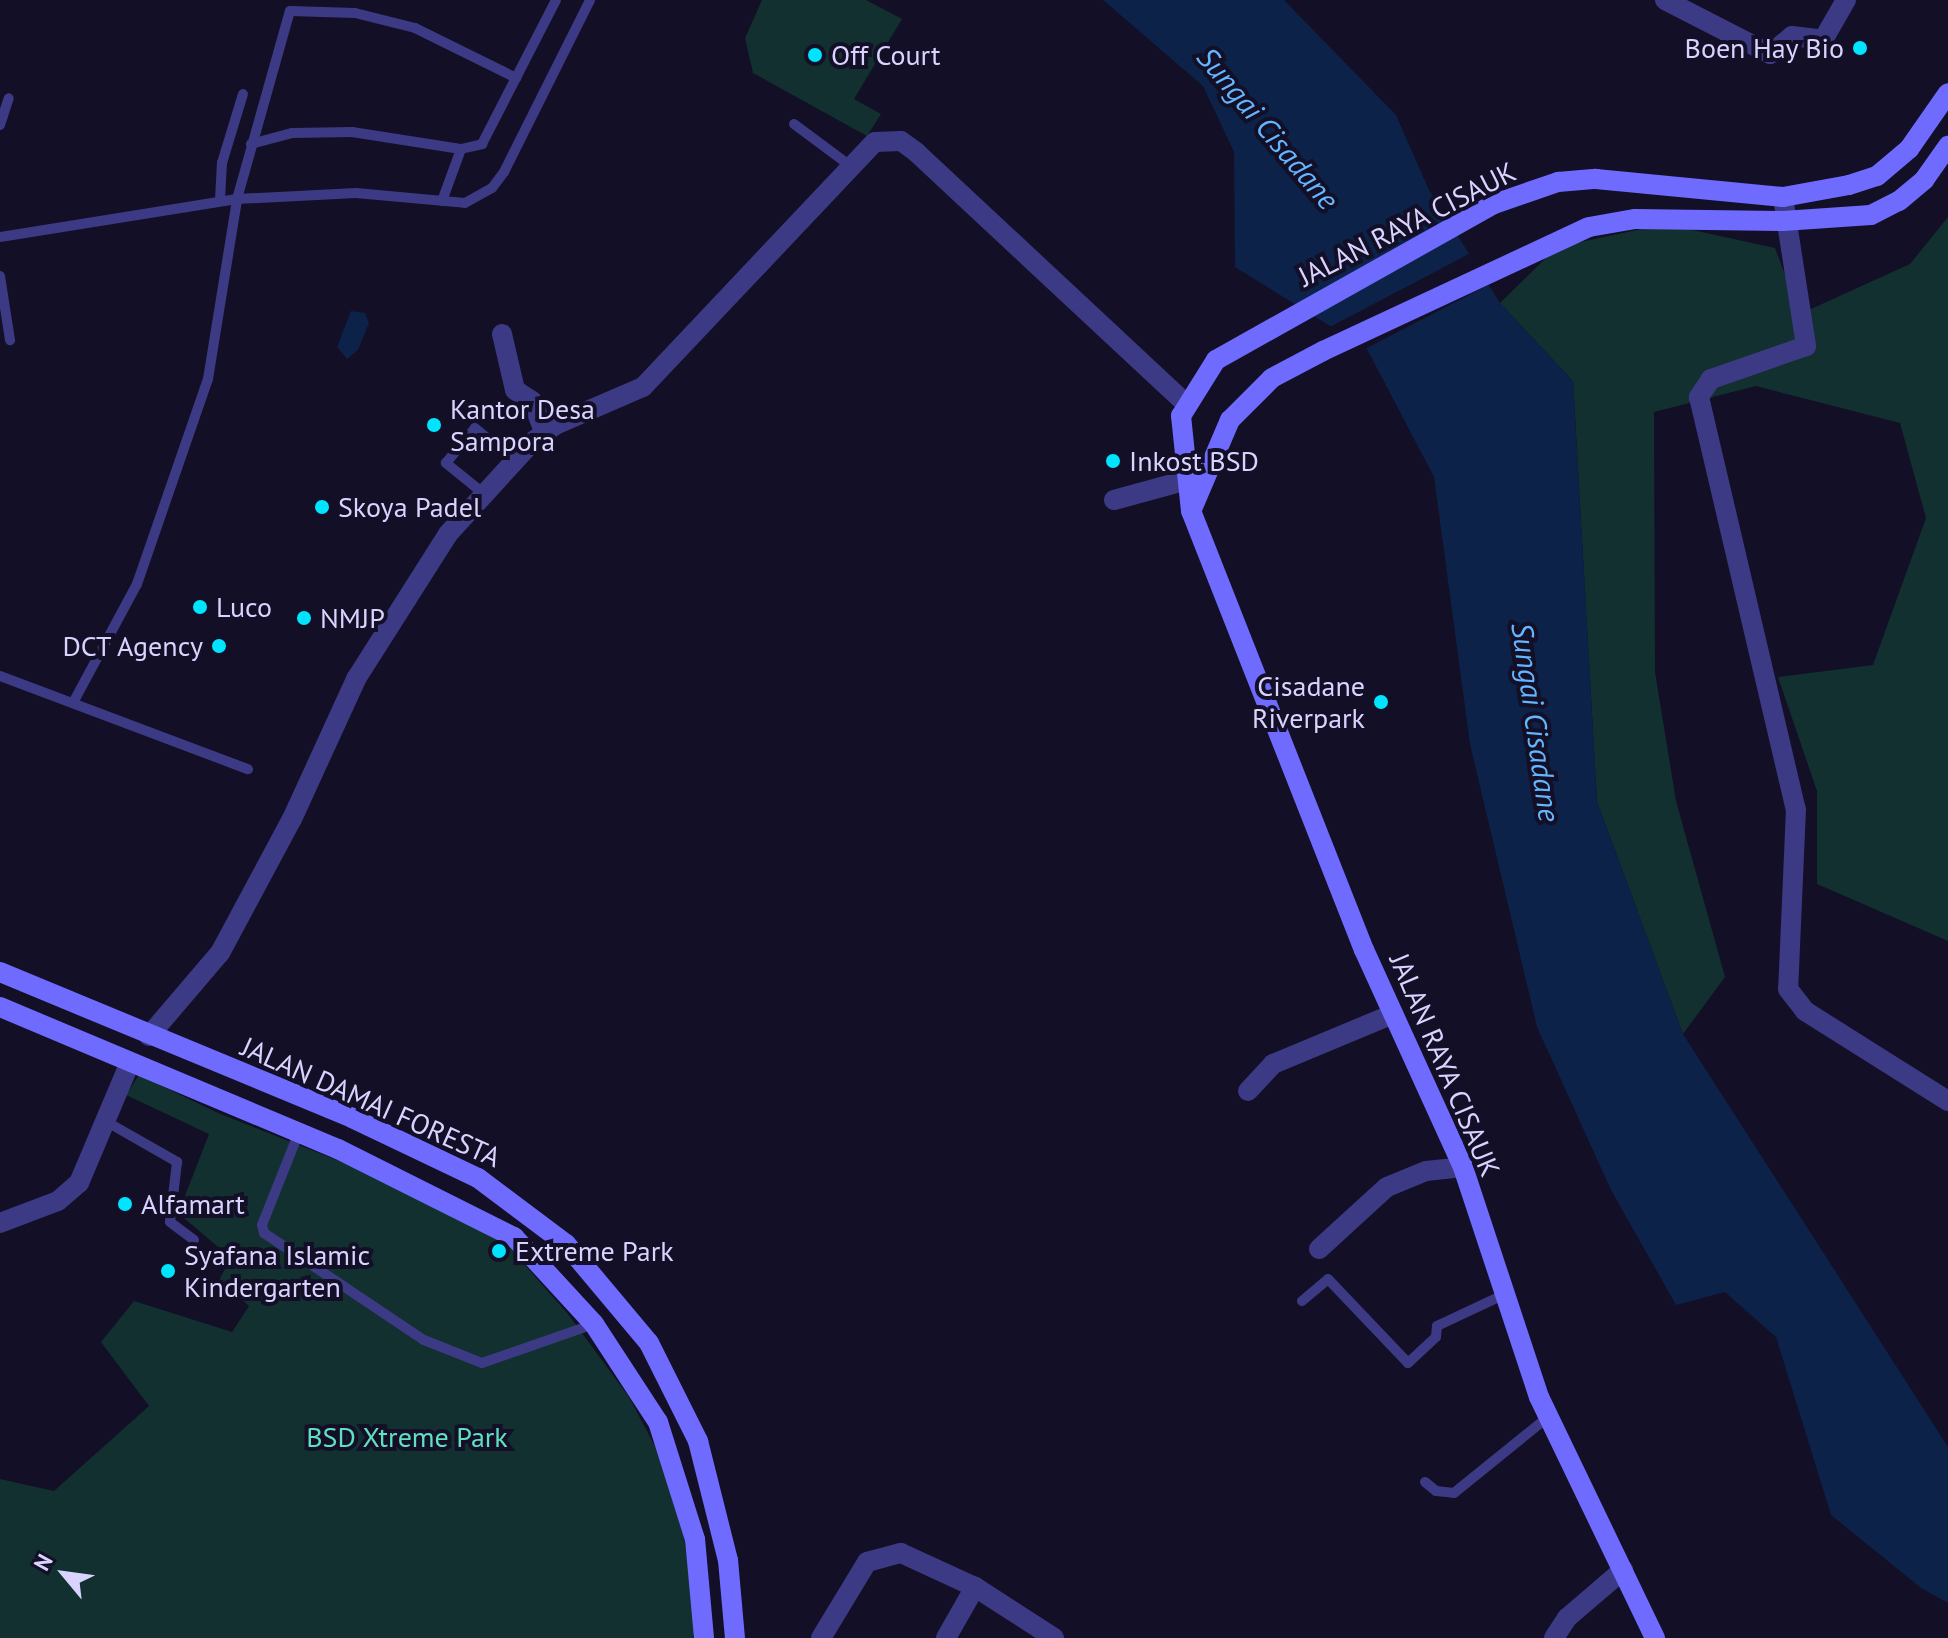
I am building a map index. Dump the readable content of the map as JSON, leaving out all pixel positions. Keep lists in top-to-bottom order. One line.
{"streets":{"main road":["JALAN RAYA CISAUK","JALAN DAMAI FORESTA"]},"water":["Sungai Cisadane"],"parks":["BSD Xtreme Park"],"places":["Boen Hay Bio","Off Court","Kantor Desa Sampora","Inkost BSD","Skoya Padel","Luco","NMJP","DCT Agency","Cisadane Riverpark","Alfamart","Extreme Park","Syafana Islamic Kindergarten"],"north":"top left"}
